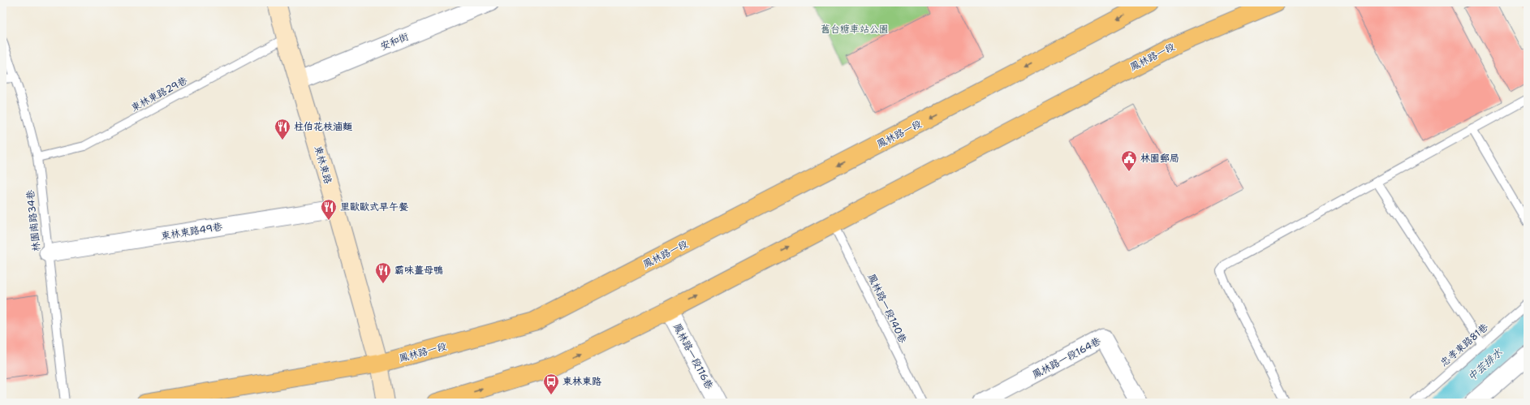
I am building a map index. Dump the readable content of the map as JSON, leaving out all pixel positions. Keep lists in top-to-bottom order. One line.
{"streets":{"main road":["鳳林路一段"],"street":["安和街","東林東路","東林東路49巷","鳳林路一段116巷","鳳林路一段164巷"],"lane":["東林東路29巷","林園南路34巷","鳳林路一段140巷","忠孝東路81巷"]},"crossings":[["安和街","東林東路"],["鳳林路一段","東林東路"],["鳳林路一段","鳳林路一段140巷"],["鳳林路一段","鳳林路一段116巷"],["東林東路29巷","東林東路"],["東林東路29巷","林園南路34巷"],["東林東路","東林東路49巷"],["林園南路34巷","東林東路49巷"]],"water":["中芸排水"],"parks":["舊台糖車站公園"],"places":{"restaurant":["柱伯花枝滷麵","里歐歐式早午餐","霸味薑母鴨"],"public building":["林園郵局"],"bus stop":["東林東路"]}}
